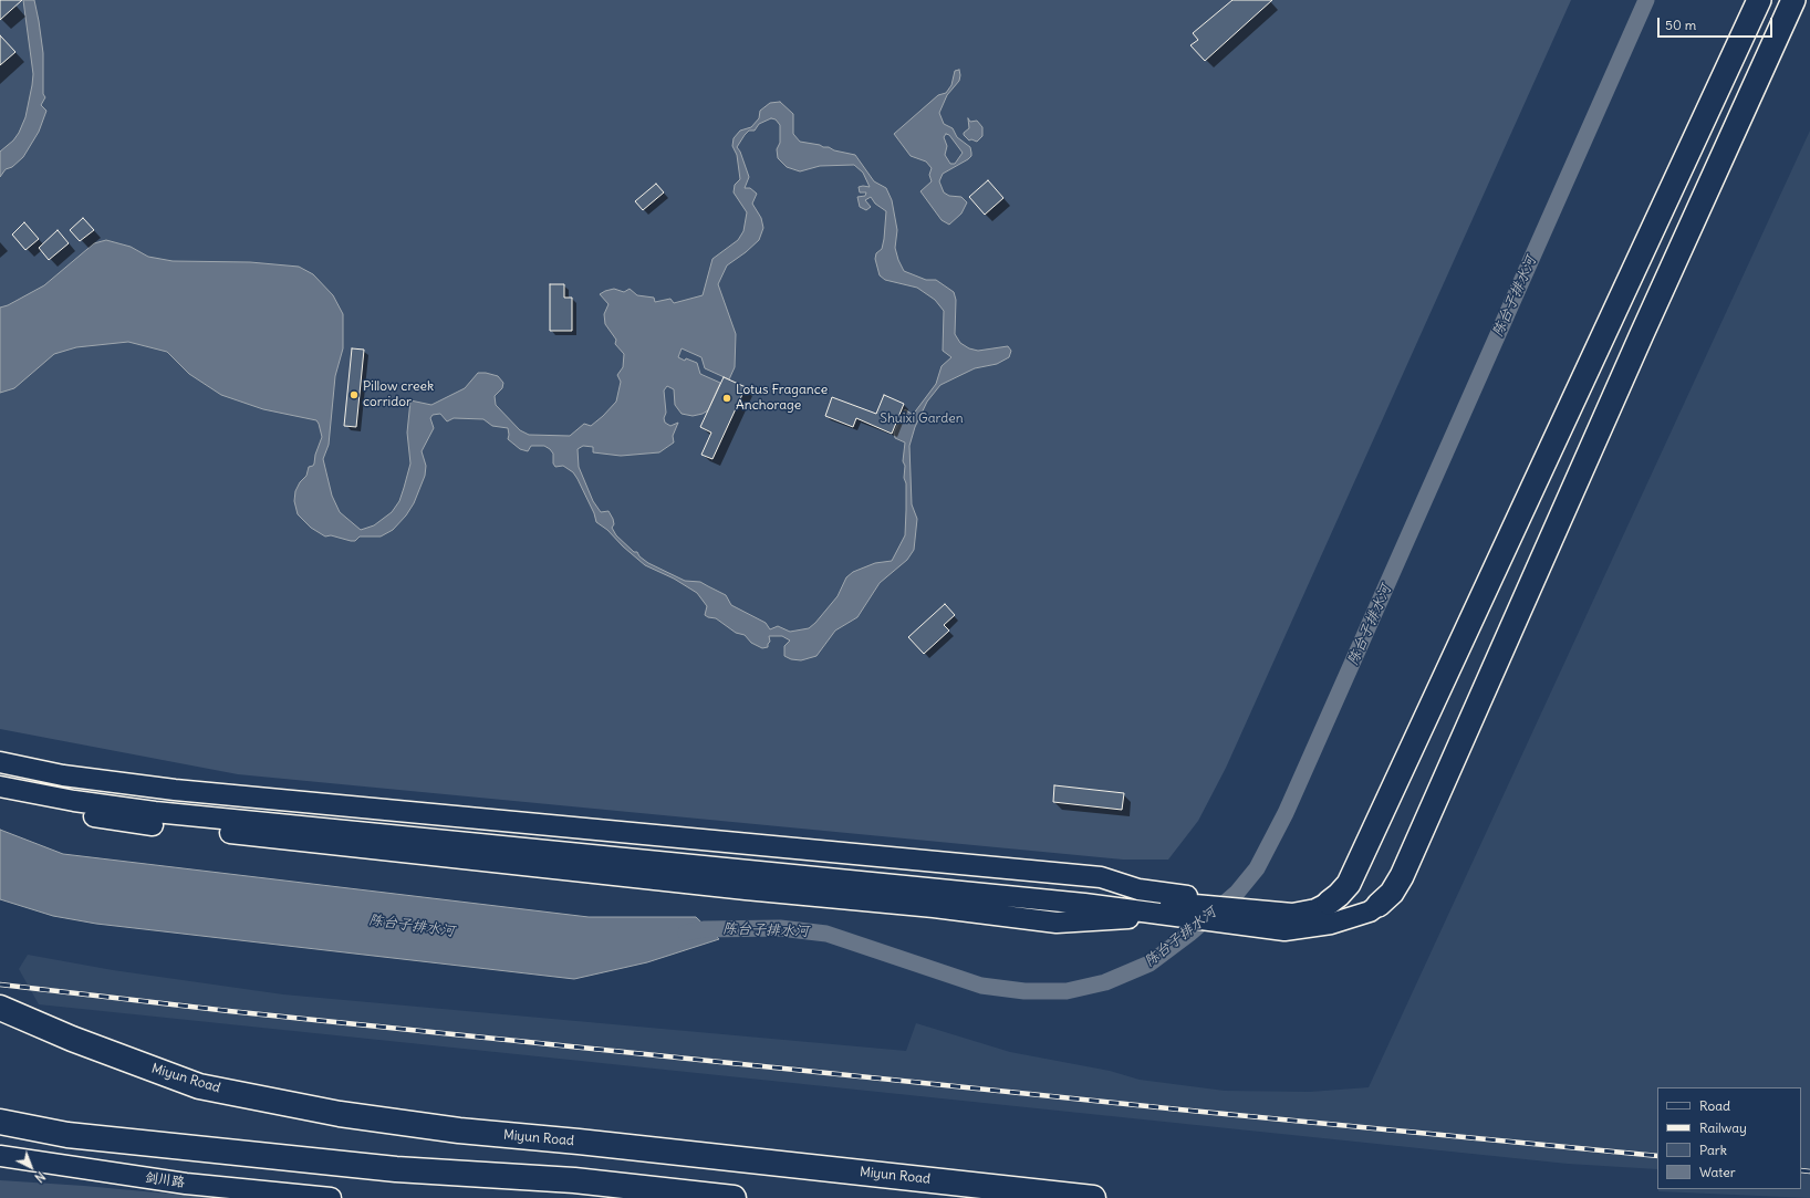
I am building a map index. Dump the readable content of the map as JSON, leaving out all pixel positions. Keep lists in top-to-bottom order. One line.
{"streets":{"highway":["Miyun Road"],"street":["剑川路"]},"water":["陈台子排水河"],"parks":["Shuixi Garden"],"places":["Pillow creek corridor","Lotus Fragance Anchorage"],"legend":["Road","Railway","Park","Water"],"scale_bar":"50 m","north":"bottom right"}
